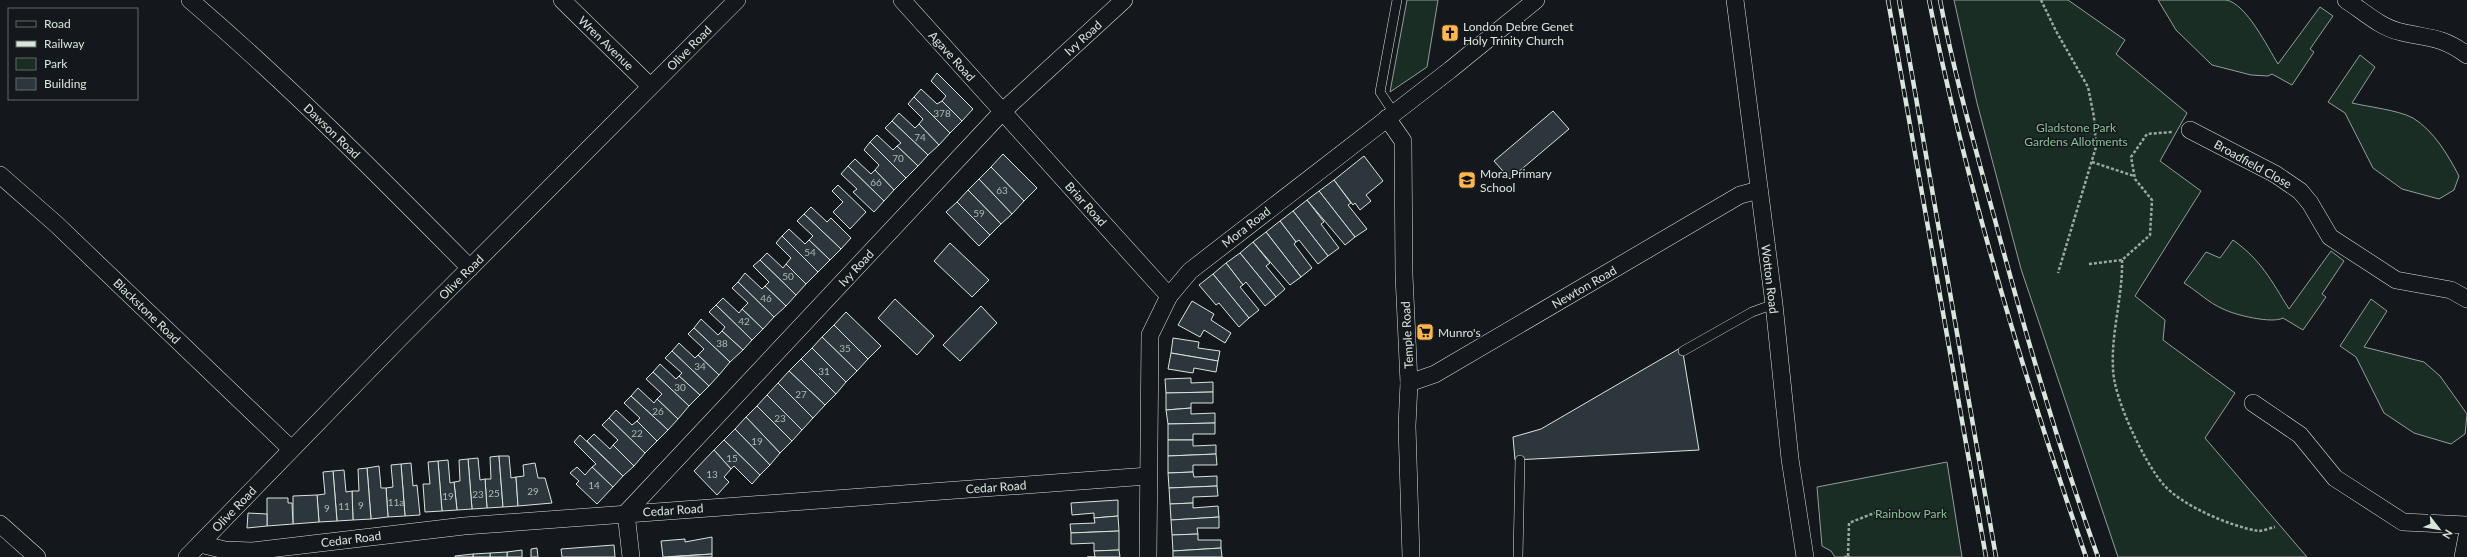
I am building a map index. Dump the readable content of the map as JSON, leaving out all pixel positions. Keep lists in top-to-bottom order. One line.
{"streets":{"street":["Ivy Road","Wren Avenue","Olive Road","Agave Road","Dawson Road","Broadfield Close","Briar Road","Mora Road","Wotton Road","Newton Road","Blackstone Road","Temple Road","Cedar Road"]},"crossings":[["Ivy Road","Agave Road"],["Ivy Road","Briar Road"],["Ivy Road","Cedar Road"],["Wren Avenue","Olive Road"],["Olive Road","Dawson Road"],["Olive Road","Blackstone Road"],["Olive Road","Cedar Road"],["Agave Road","Briar Road"],["Briar Road","Mora Road"],["Mora Road","Temple Road"],["Mora Road","Cedar Road"],["Wotton Road","Newton Road"],["Newton Road","Temple Road"]],"parks":["Gladstone Park Gardens Allotments","Rainbow Park"],"places":{"church":["London Debre Genet Holy Trinity Church"],"school or university":["Mora Primary School"],"supermarket":["Munro's"]},"house_numbers":["378","74","70","66","63","59","54","50","46","42","38","35","34","31","30","27","26","23","22","19","15","13","14","29","25","23","19","11a","9","11","9"],"legend":["Road","Railway","Park","Building"],"north":"bottom right"}
